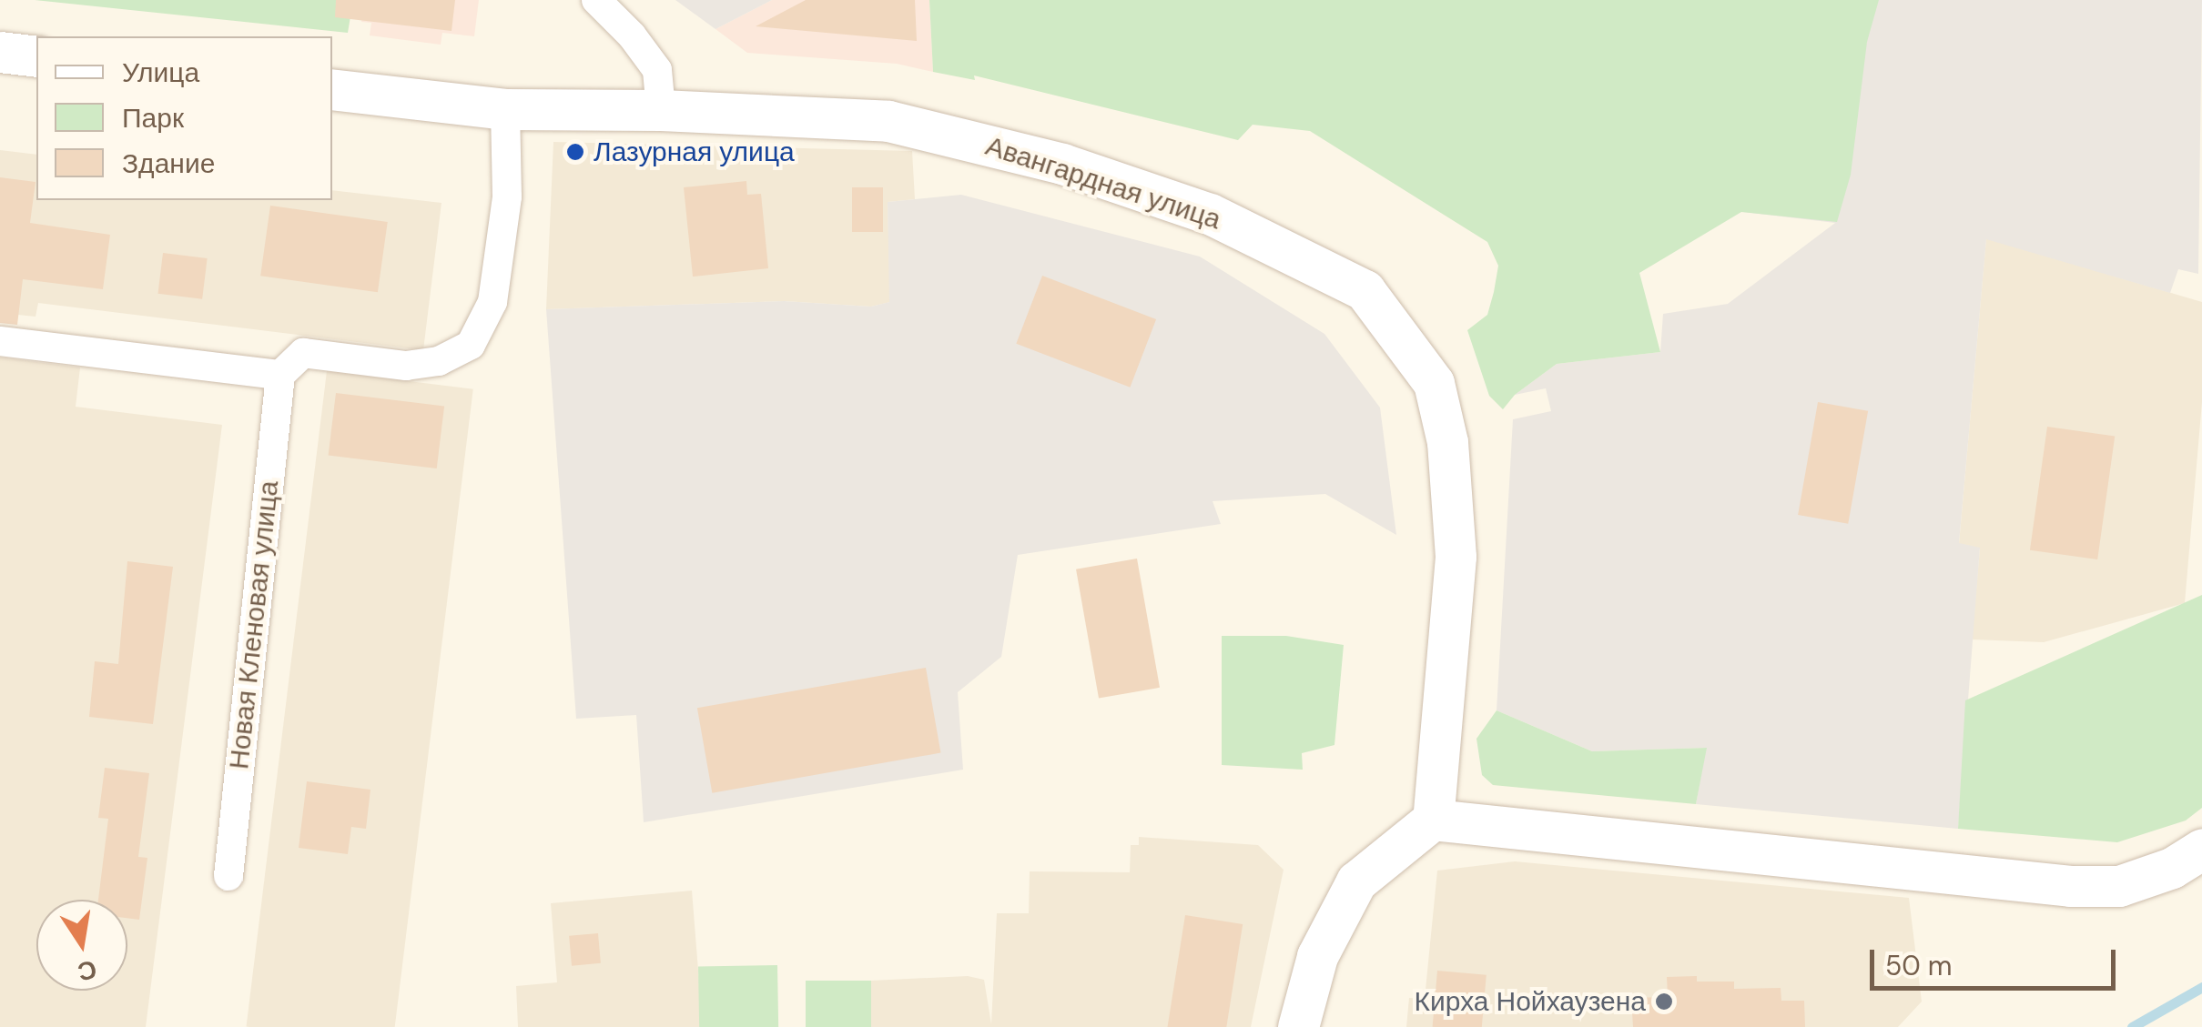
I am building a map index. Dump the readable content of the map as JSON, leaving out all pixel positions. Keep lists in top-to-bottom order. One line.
{"streets":{"main road":["Авангардная улица"],"street":["Новая Кленовая улица"]},"places":["Лазурная улица","Кирха Нойхаузена"],"legend":["Улица","Парк","Здание"],"scale_bar":"50 m","north":"bottom"}
